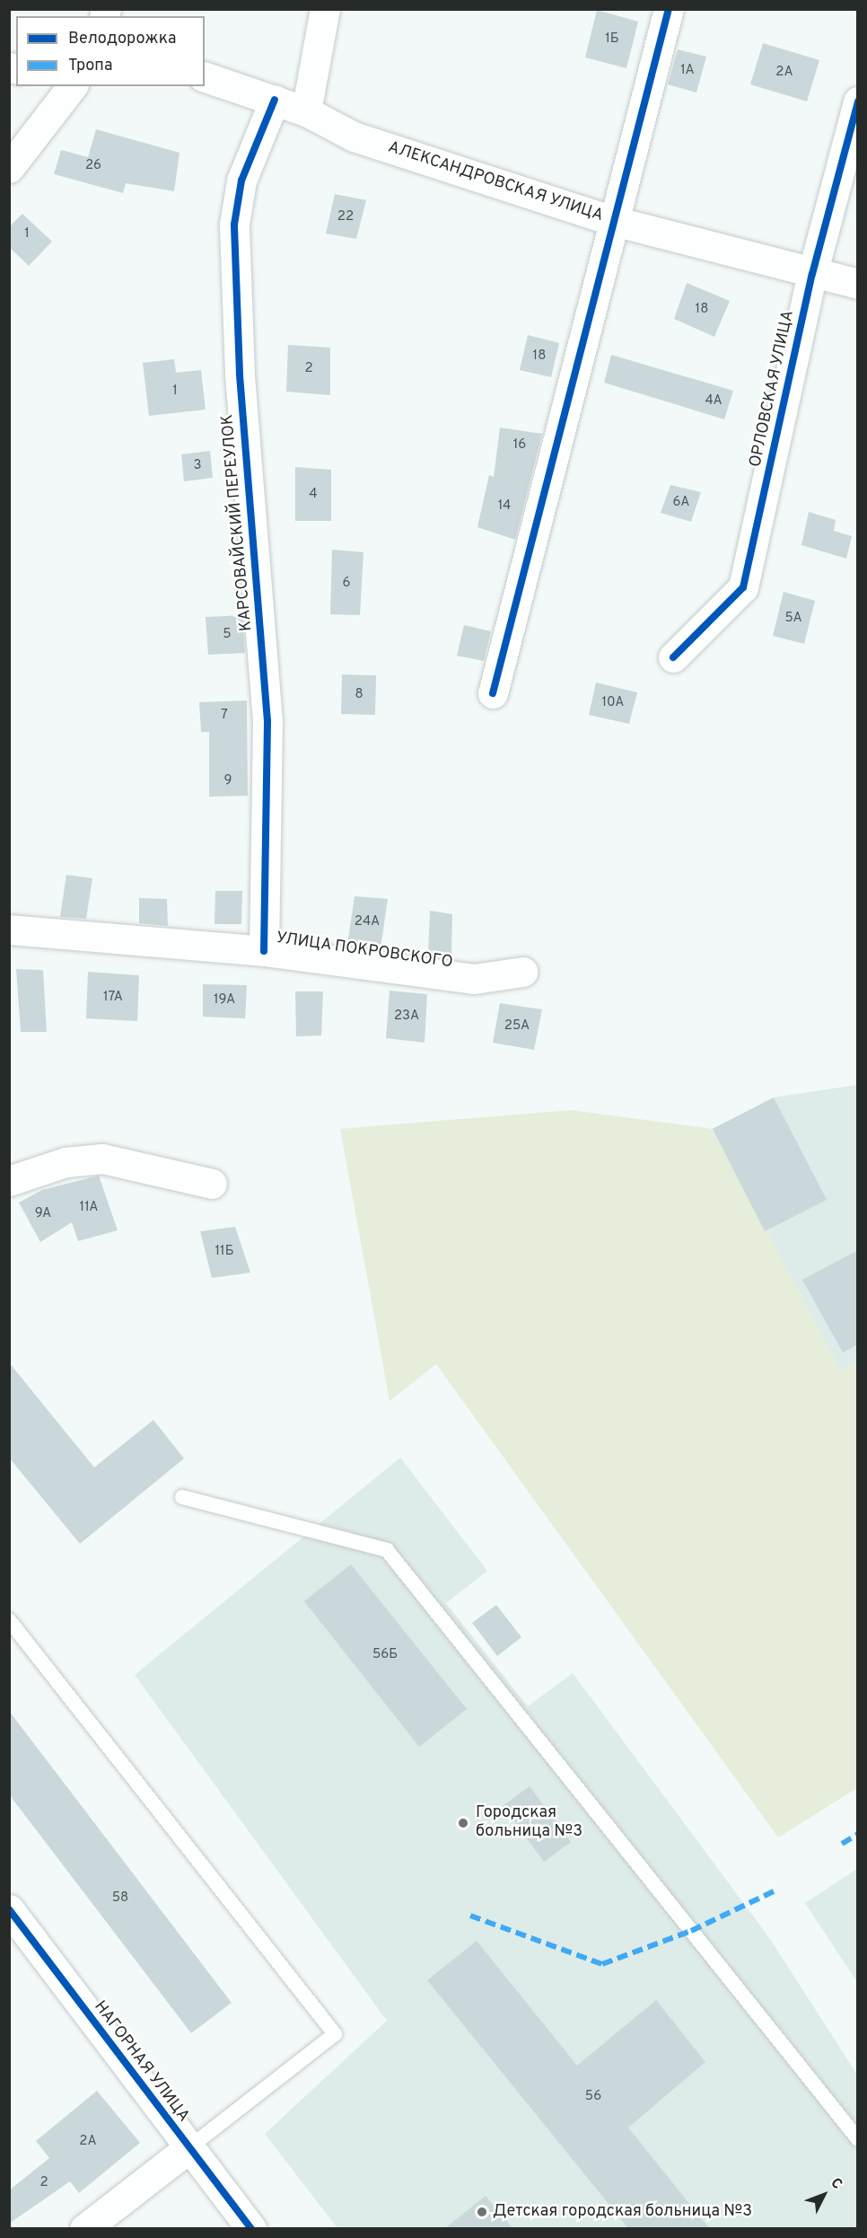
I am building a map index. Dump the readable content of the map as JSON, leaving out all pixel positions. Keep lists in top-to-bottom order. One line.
{"streets":{"street":["АЛЕКСАНДРОВСКАЯ УЛИЦА","ОРЛОВСКАЯ УЛИЦА","КАРСОВАЙСКИЙ ПЕРЕУЛОК","УЛИЦА ПОКРОВСКОГО","НАГОРНАЯ УЛИЦА"]},"crossings":[["АЛЕКСАНДРОВСКАЯ УЛИЦА","ОРЛОВСКАЯ УЛИЦА"],["АЛЕКСАНДРОВСКАЯ УЛИЦА","КАРСОВАЙСКИЙ ПЕРЕУЛОК"],["КАРСОВАЙСКИЙ ПЕРЕУЛОК","УЛИЦА ПОКРОВСКОГО"]],"places":["Городская больница №3","Детская городская больница №3"],"house_numbers":["1Б","1А","2А","26","22","1","18","18","2","1","4А","16","3","4","6А","14","6","5А","5","8","10А","7","9","24А","17А","19А","23А","25А","11А","9А","11Б","56Б","58","56","2А","2"],"legend":["Велодорожка","Тропа"],"north":"top right"}
